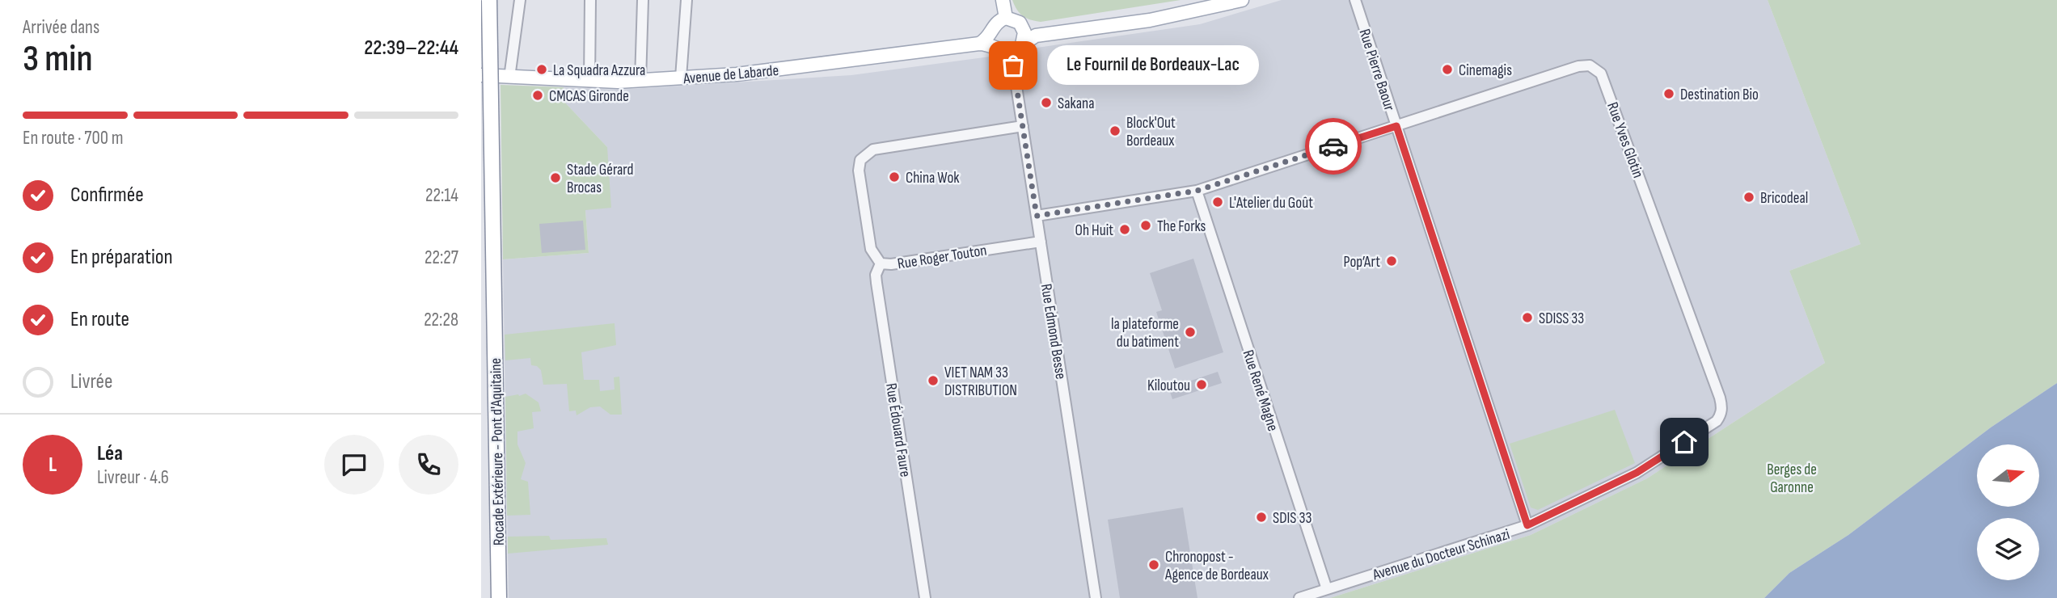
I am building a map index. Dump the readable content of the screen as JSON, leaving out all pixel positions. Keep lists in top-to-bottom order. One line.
{"streets":{"highway":["Rocade Extérieure - Pont d'Aquitaine"],"main road":["Avenue de Labarde"],"street":["Rue Pierre Baour","Rue Yves Glotin","Rue Roger Touton","Rue Edmond Besse","Rue René Magne","Rue Édouard Faure","Avenue du Docteur Schinazi"]},"crossings":[["Rue Pierre Baour","Rue Yves Glotin"],["Rue Pierre Baour","Avenue du Docteur Schinazi"],["Avenue de Labarde","Rue Edmond Besse"],["Rue Yves Glotin","Avenue du Docteur Schinazi"],["Rue Roger Touton","Rue Edmond Besse"],["Rue Roger Touton","Rue Édouard Faure"],["Rue René Magne","Avenue du Docteur Schinazi"]],"parks":["Berges de Garonne"],"places":["Le Fournil de Bordeaux-Lac","La Squadra Azzura","Cinemagis","Destination Bio","CMCAS Gironde","Sakana","Block'Out Bordeaux","China Wok","Stade Gérard Brocas","Bricodeal","L'Atelier du Goût","The Forks","Oh Huit","Pop’Art","SDISS 33","la plateforme du batiment","VIET NAM 33 DISTRIBUTION","Kiloutou","SDIS 33","Chronopost - Agence de Bordeaux"],"north":"right","page":{"heading":["3 min","Arrivée dans","22:39–22:44"],"panel":["Léa","Livreur · 4.6"],"bubble":"Le Fournil de Bordeaux-Lac","bar":"En route · 700 m","list":[["Confirmée","22:14"],["En préparation","22:27"],["En route","22:28"],"Livrée"],"round":"L"}}
